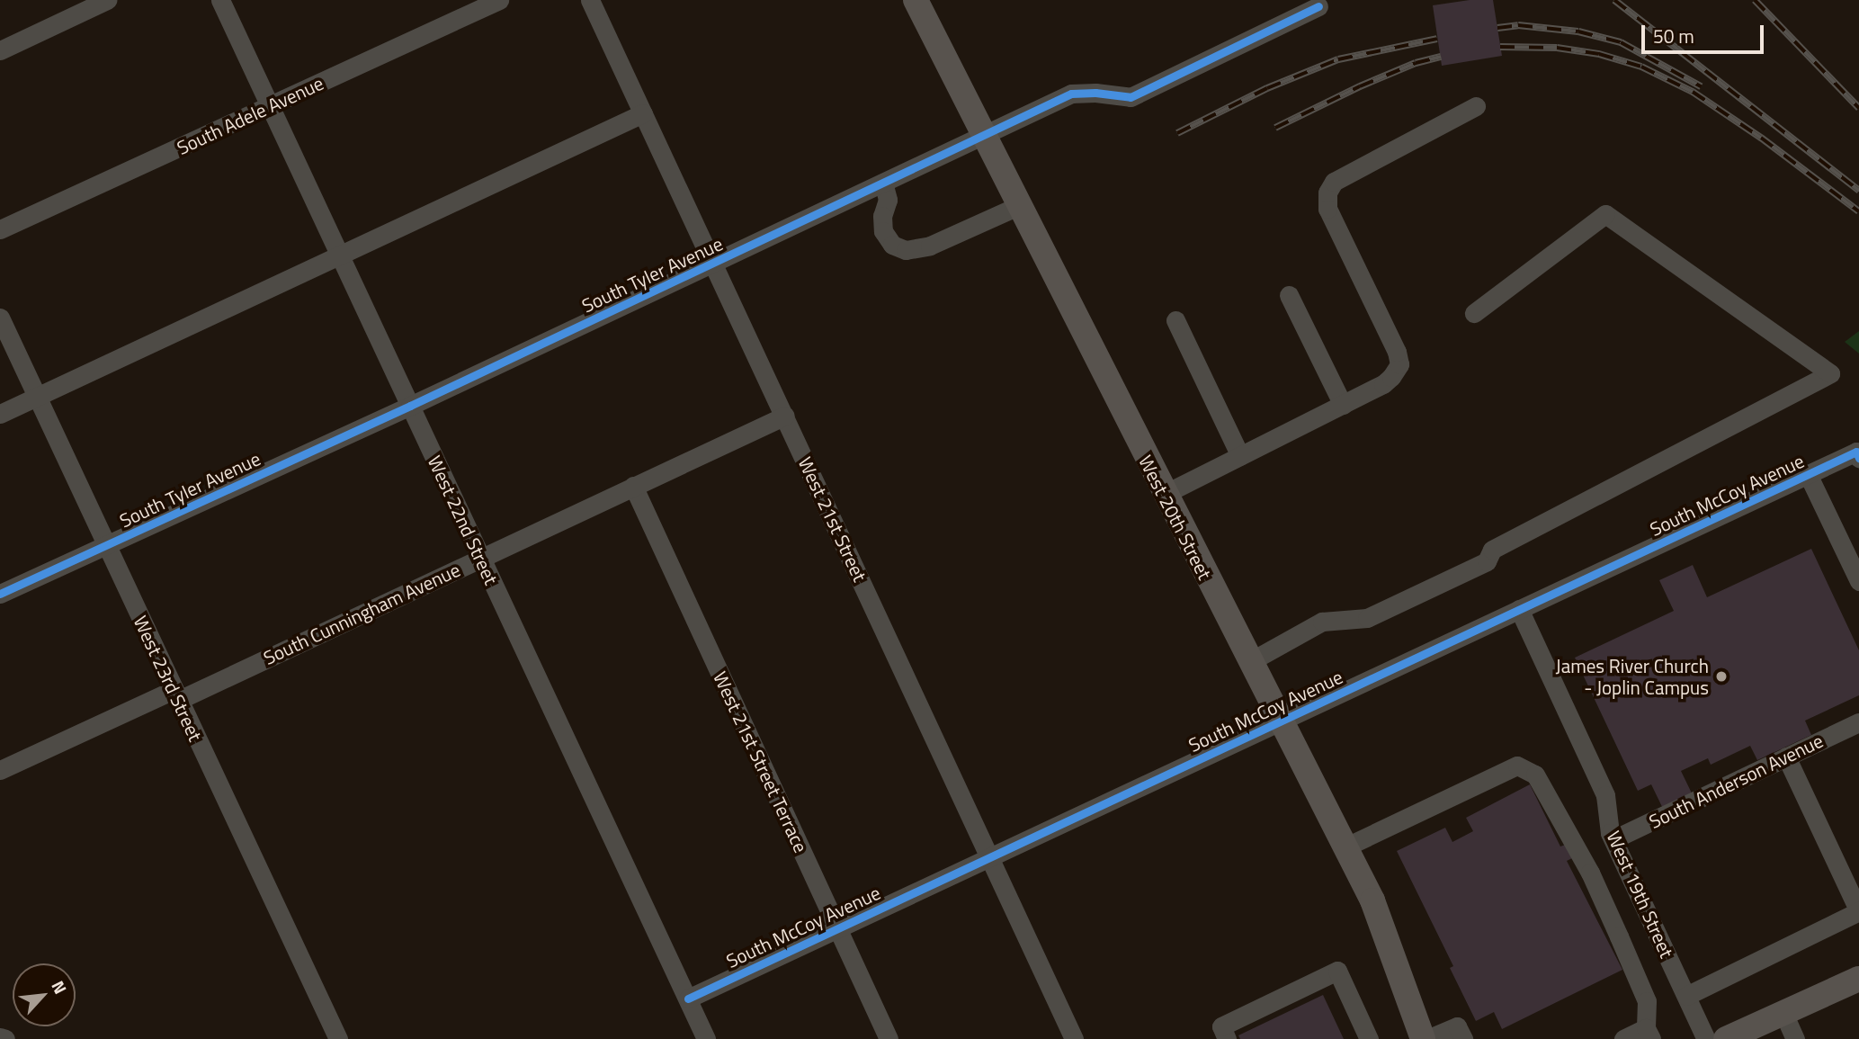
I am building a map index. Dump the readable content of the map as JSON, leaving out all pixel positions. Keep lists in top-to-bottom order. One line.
{"streets":{"main road":["West 20th Street"],"street":["South Adele Avenue","South Tyler Avenue","South McCoy Avenue","West 21st Street","West 22nd Street","South Cunningham Avenue","West 23rd Street","West 21st Street Terrace","South Anderson Avenue","West 19th Street"]},"crossings":[["South Adele Avenue","West 22nd Street"],["South Tyler Avenue","West 20th Street"],["South Tyler Avenue","West 21st Street"],["South Tyler Avenue","West 22nd Street"],["South Tyler Avenue","West 23rd Street"],["South McCoy Avenue","West 20th Street"],["South McCoy Avenue","West 21st Street"],["South McCoy Avenue","West 22nd Street"],["South McCoy Avenue","West 21st Street Terrace"],["South McCoy Avenue","West 19th Street"],["West 21st Street","South Cunningham Avenue"],["West 22nd Street","South Cunningham Avenue"],["South Cunningham Avenue","West 23rd Street"],["South Cunningham Avenue","West 21st Street Terrace"],["South Anderson Avenue","West 19th Street"]],"places":["James River Church - Joplin Campus"],"scale_bar":"50 m","north":"top right"}
